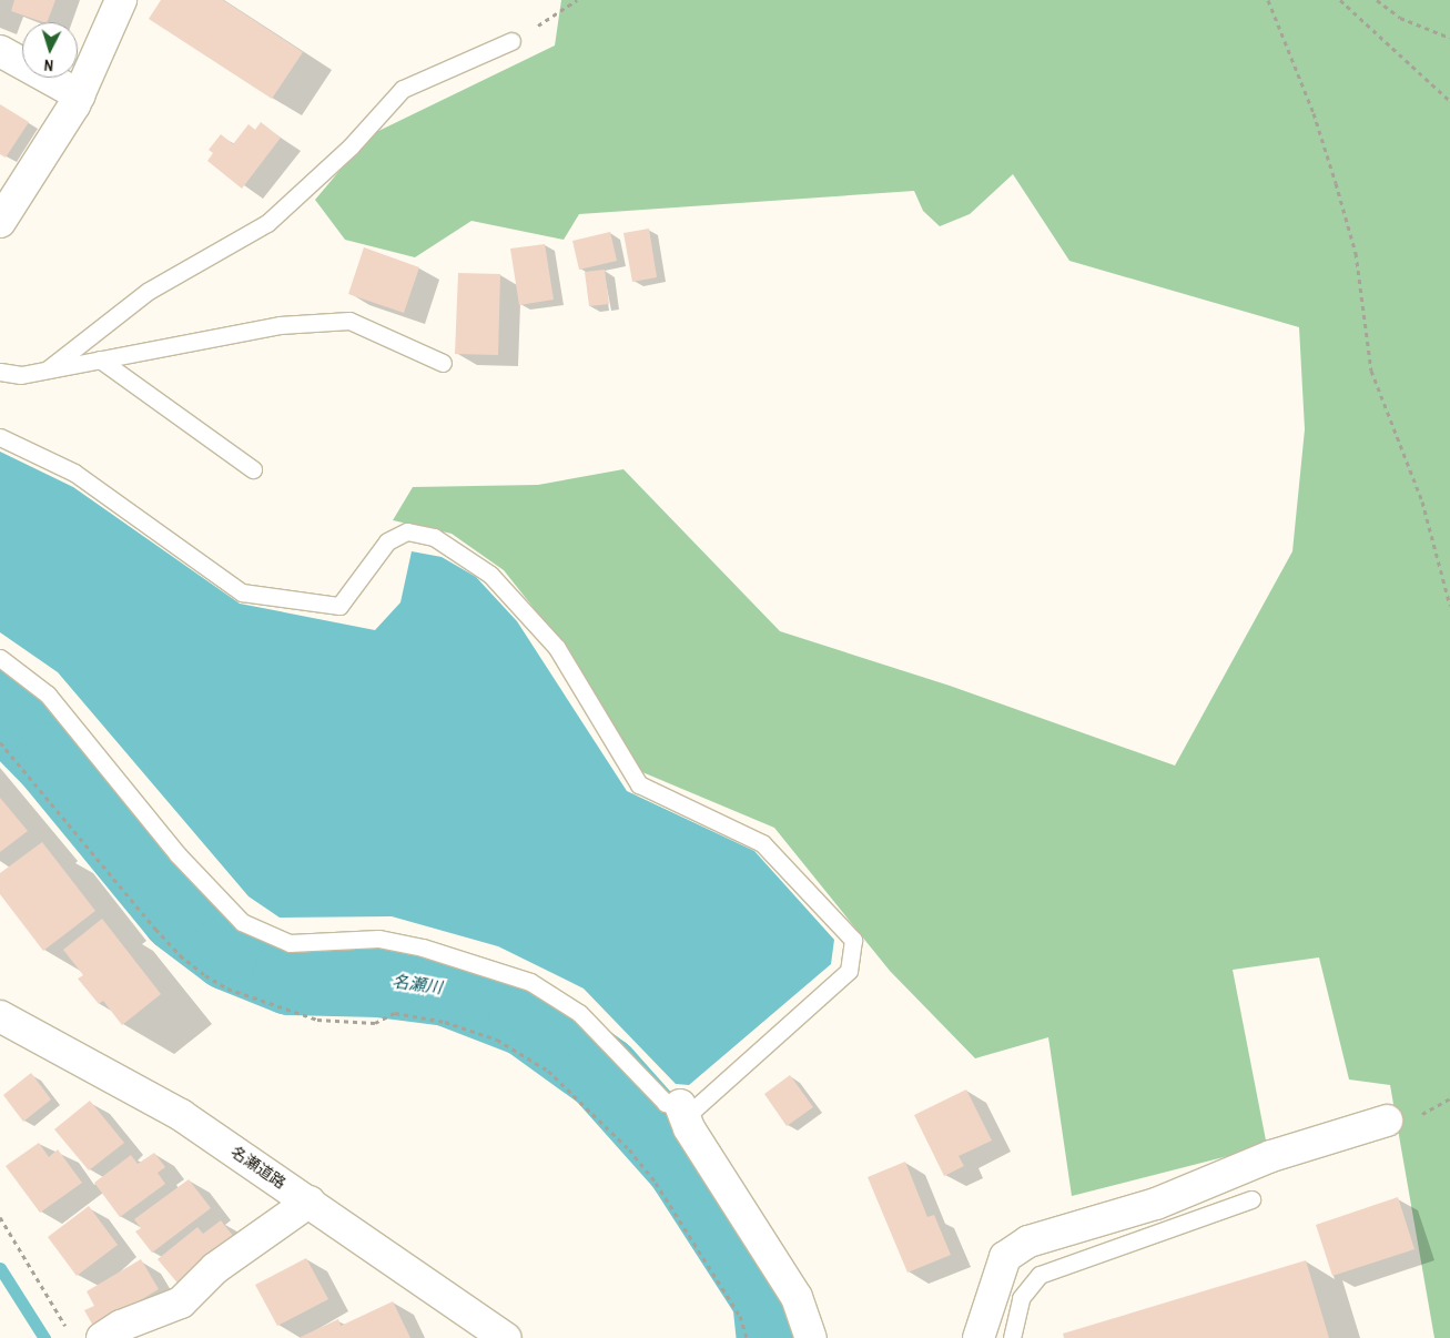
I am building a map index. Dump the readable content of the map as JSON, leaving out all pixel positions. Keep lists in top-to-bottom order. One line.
{"streets":{"street":["名瀬道路"]},"water":["名瀬川"],"north":"bottom"}
